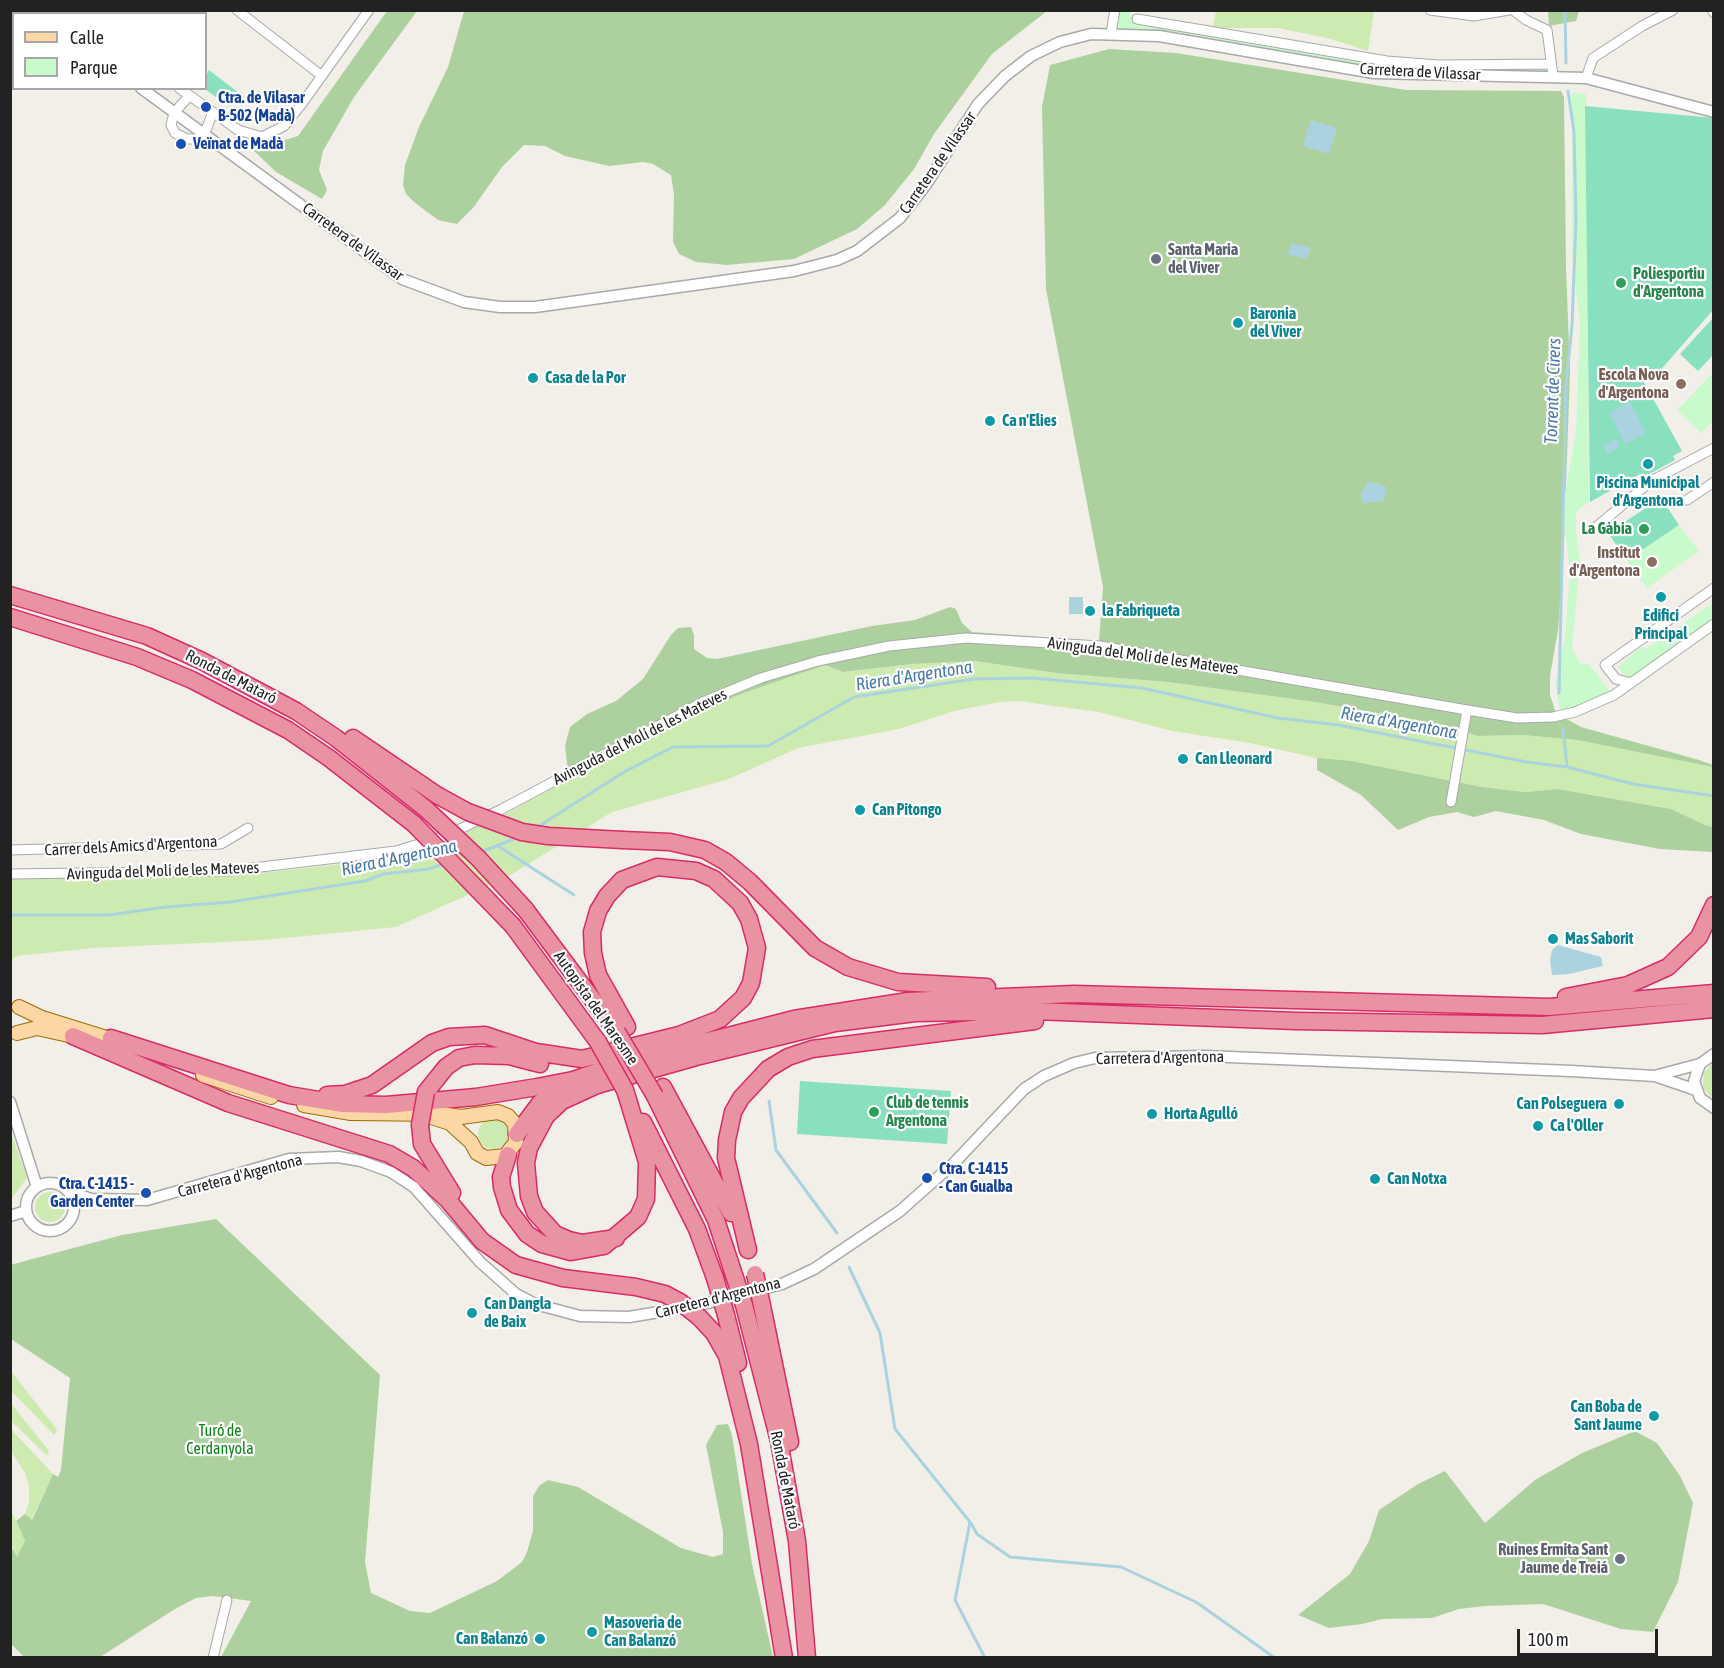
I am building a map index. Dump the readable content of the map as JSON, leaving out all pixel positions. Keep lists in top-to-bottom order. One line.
{"streets":{"highway":["Ronda de Mataró","Autopista del Maresme"],"street":["Carretera de Vilassar","Avinguda del Molí de les Mateves","Carrer dels Amics d'Argentona","Carretera d'Argentona"]},"crossings":[["Ronda de Mataró","Autopista del Maresme"]],"water":["Torrent de Cirers","Riera d'Argentona"],"parks":["Turó de Cerdanyola"],"places":["Ctra. de Vilasar B-502 (Madà)","Veïnat de Madà","Santa Maria del Viver","Poliesportiu d'Argentona","Baronia del Viver","Casa de la Por","Escola Nova d'Argentona","Ca n'Elies","Piscina Municipal d'Argentona","La Gàbia","Institut d'Argentona","Edifici Principal","la Fabriqueta","Can Lleonard","Can Pitongo","Mas Saborit","Can Polseguera","Club de tennis Argentona","Horta Agulló","Ca l'Oller","Ctra. C-1415 - Can Gualba","Can Notxa","Ctra. C-1415 - Garden Center","Can Dangla de Baix","Can Boba de Sant Jaume","Ruines Ermita Sant Jaume de Treiá","Masoveria de Can Balanzó","Can Balanzó"],"legend":["Calle","Parque"],"scale_bar":"100 m"}
